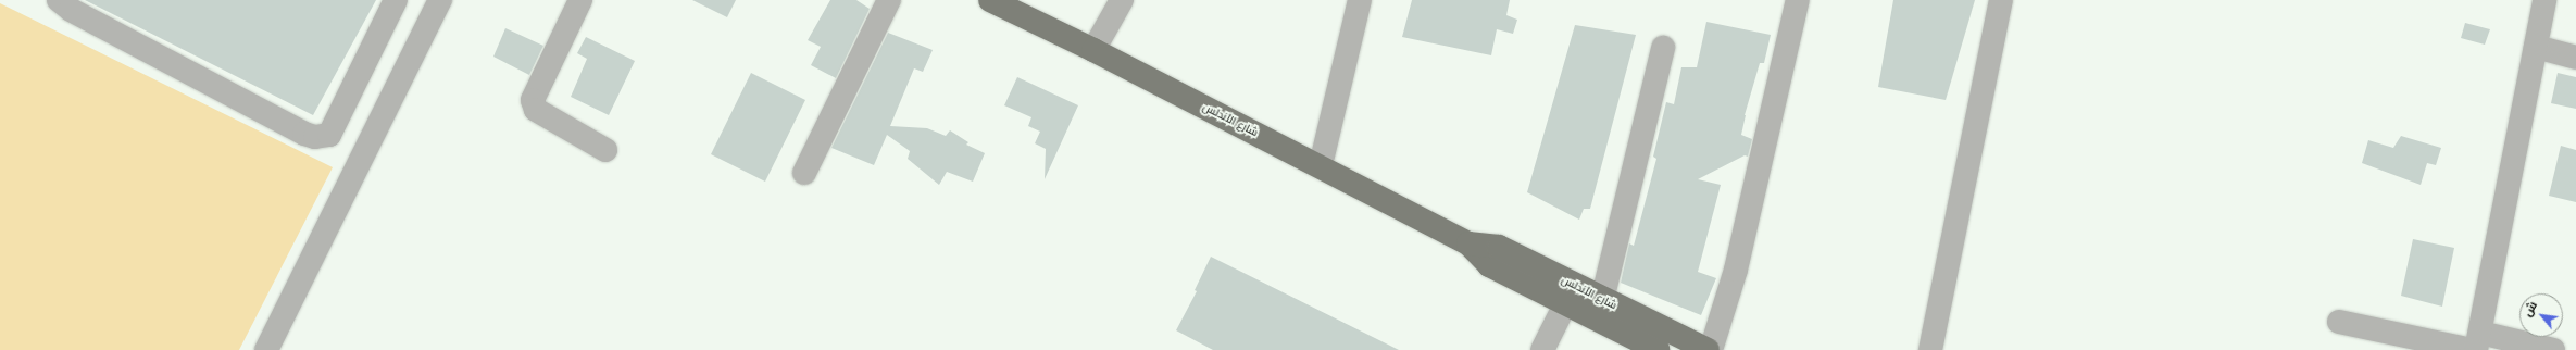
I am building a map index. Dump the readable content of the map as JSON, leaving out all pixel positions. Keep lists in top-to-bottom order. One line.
{"streets":{"main road":["شارع الأندلس"]},"north":"top left"}
